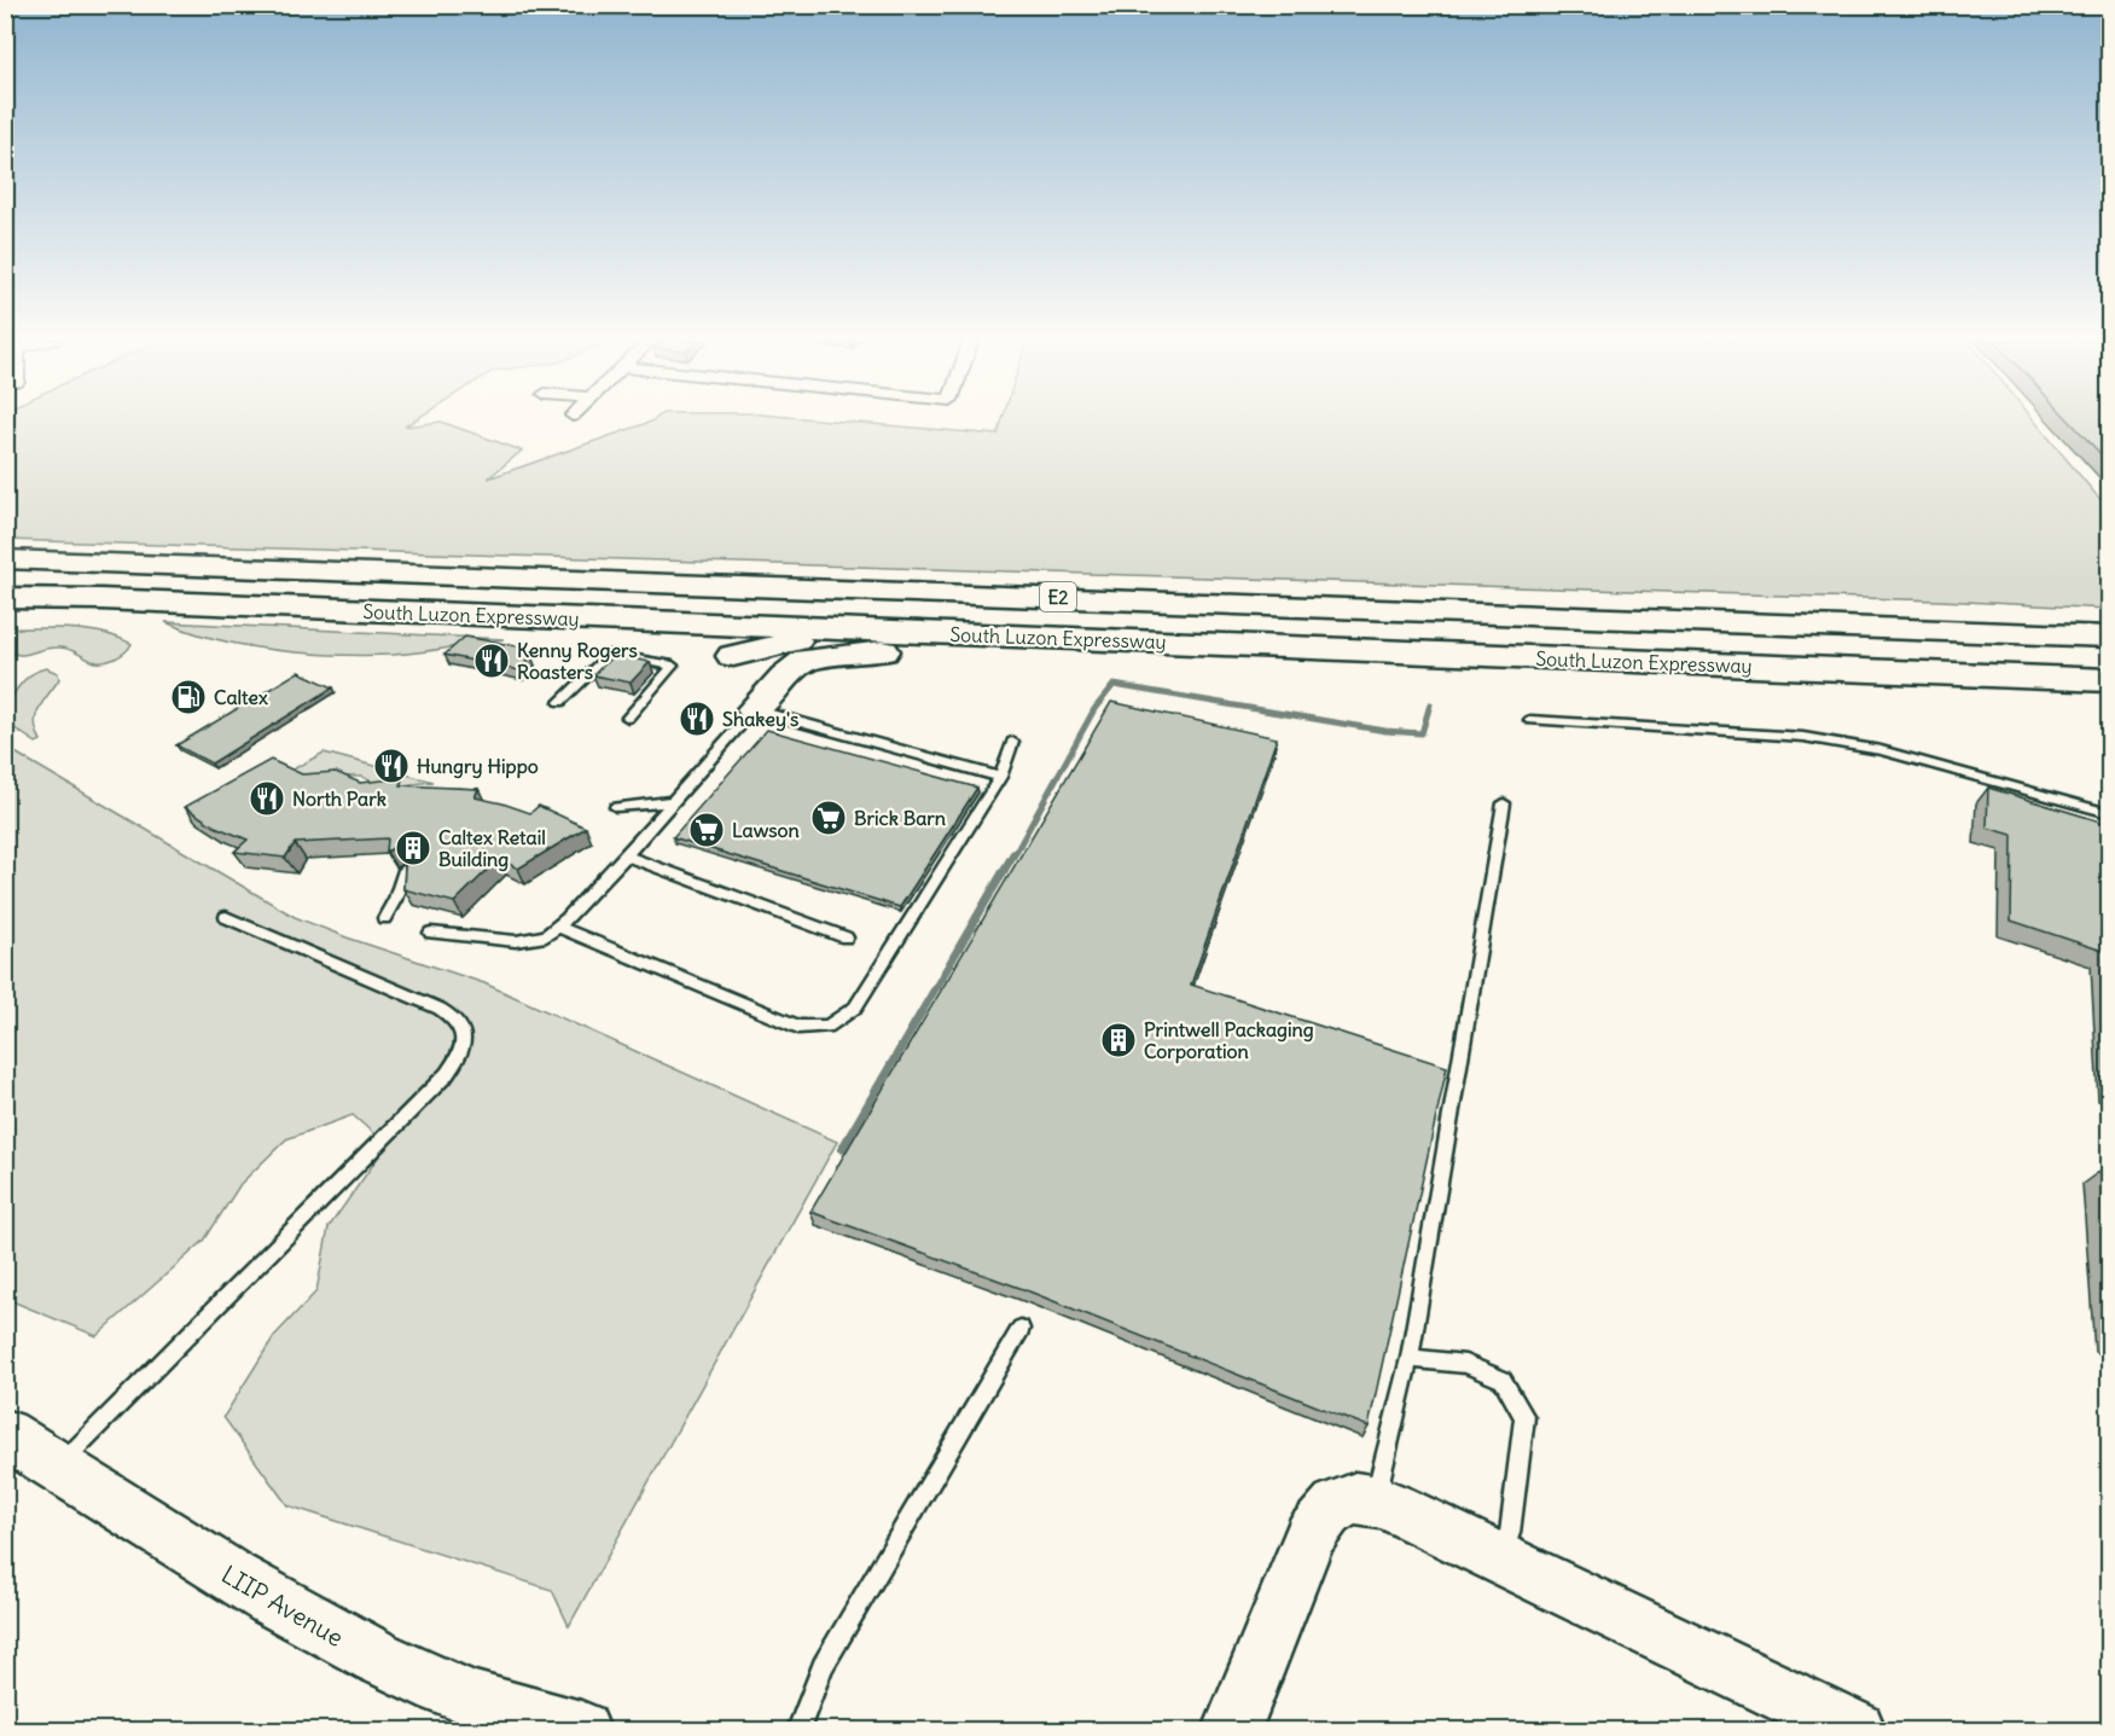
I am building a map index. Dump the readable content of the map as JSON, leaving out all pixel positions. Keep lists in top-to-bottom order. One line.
{"streets":{"highway":["E2","South Luzon Expressway"],"street":["LIIP Avenue"]},"places":{"restaurant":["Kenny Rogers Roasters","Shakey's","Hungry Hippo","North Park"],"fuel station":["Caltex"],"supermarket":["Brick Barn","Lawson"],"building":["Caltex Retail Building","Printwell Packaging Corporation"]}}
